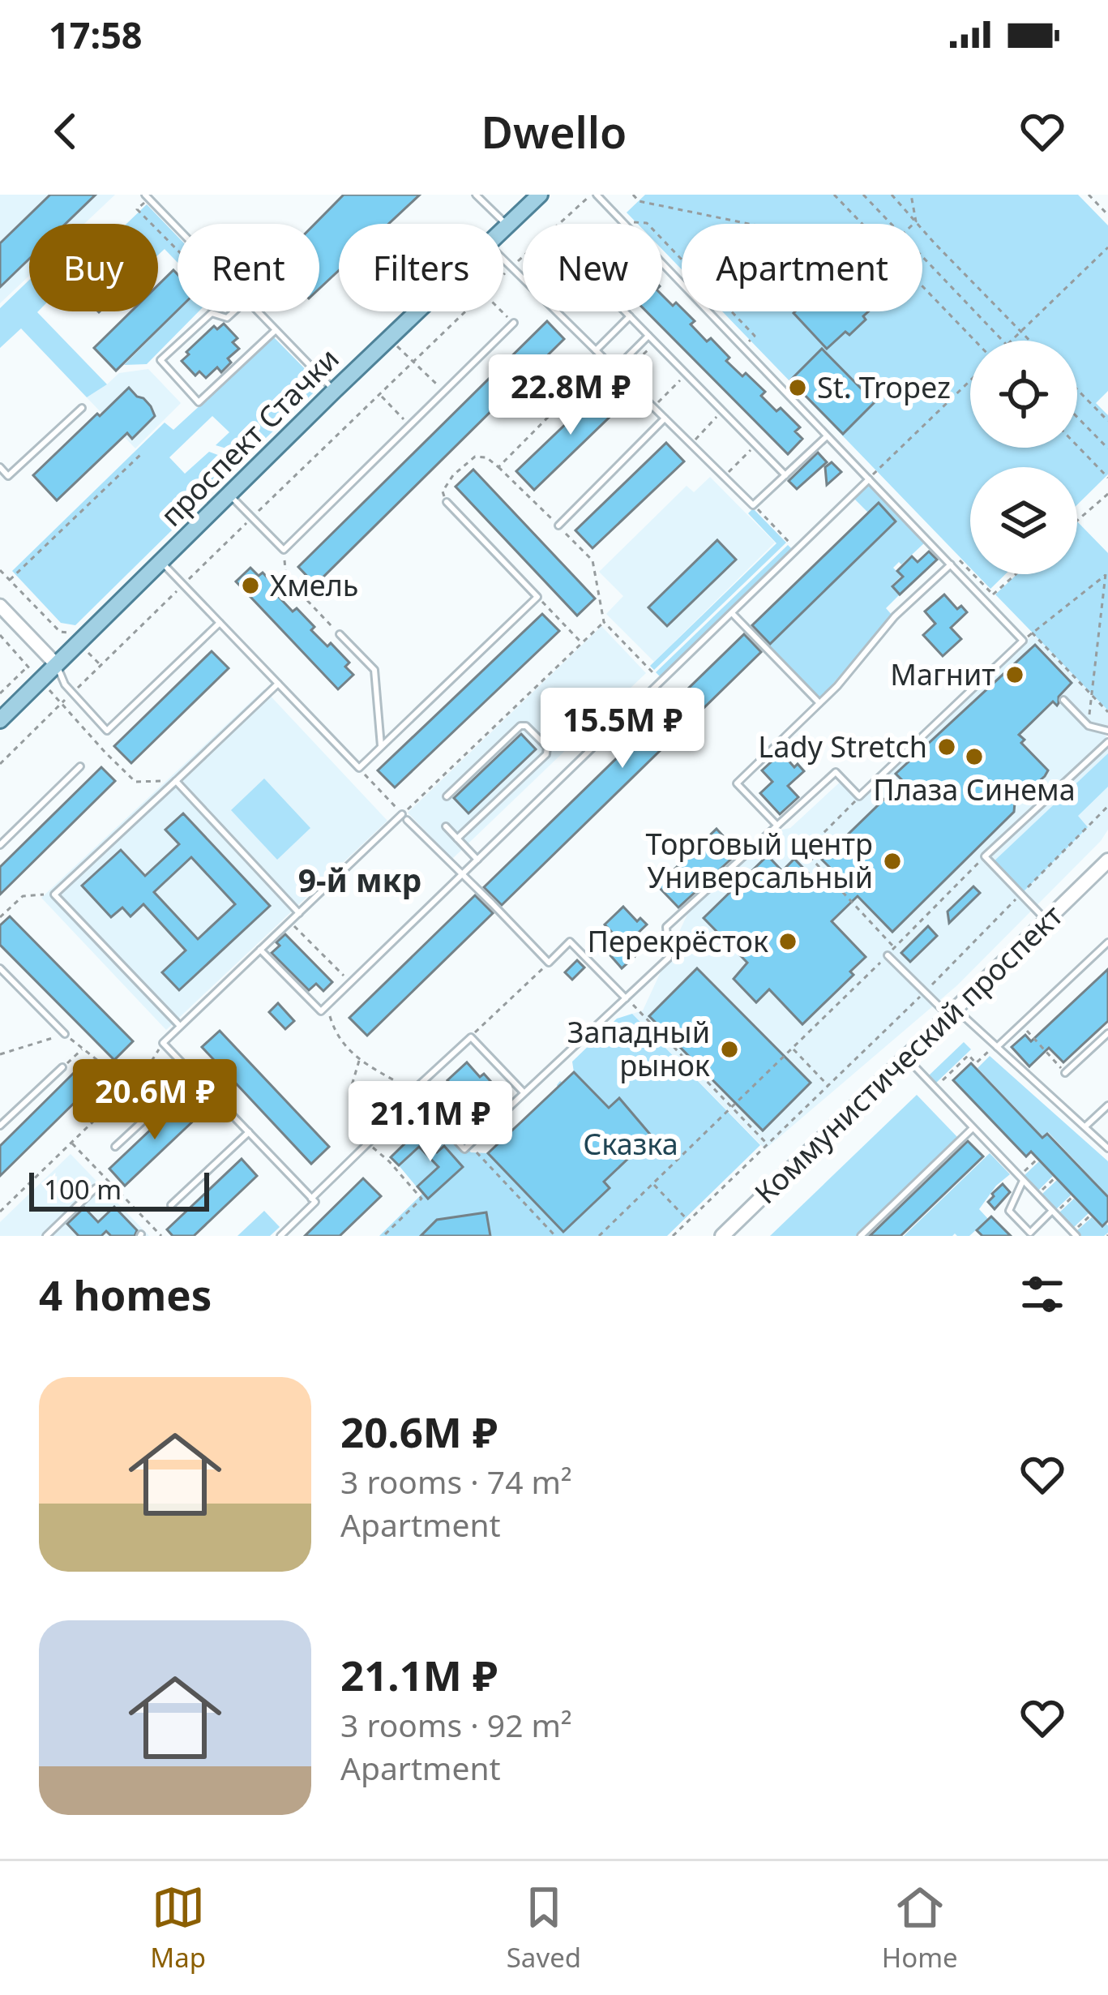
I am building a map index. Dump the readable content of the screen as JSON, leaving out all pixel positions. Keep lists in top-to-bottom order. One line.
{"streets":{"main road":["проспект Стачки","Коммунистический проспект"]},"districts":["9-й мкр"],"parks":["Сказка"],"places":["St. Tropez","Хмель","Магнит","Lady Stretch","Плаза Синема","Торговый центр Универсальный","Перекрёсток","Западный рынок"],"scale_bar":"100 m","page":{"status":"17:58","header":"Dwello","chip":["Buy","Rent","Filters","New","Apartment"],"price":["22.8M ₽","15.5M ₽","20.6M ₽","21.1M ₽"],"scale":"100 m","heading":"4 homes","list":[{"name":"20.6M ₽","note":"3 rooms · 74 m² · Apartment"},{"name":"21.1M ₽","note":"3 rooms · 92 m² · Apartment"}],"tabs":["Map","Saved","Home"]}}
